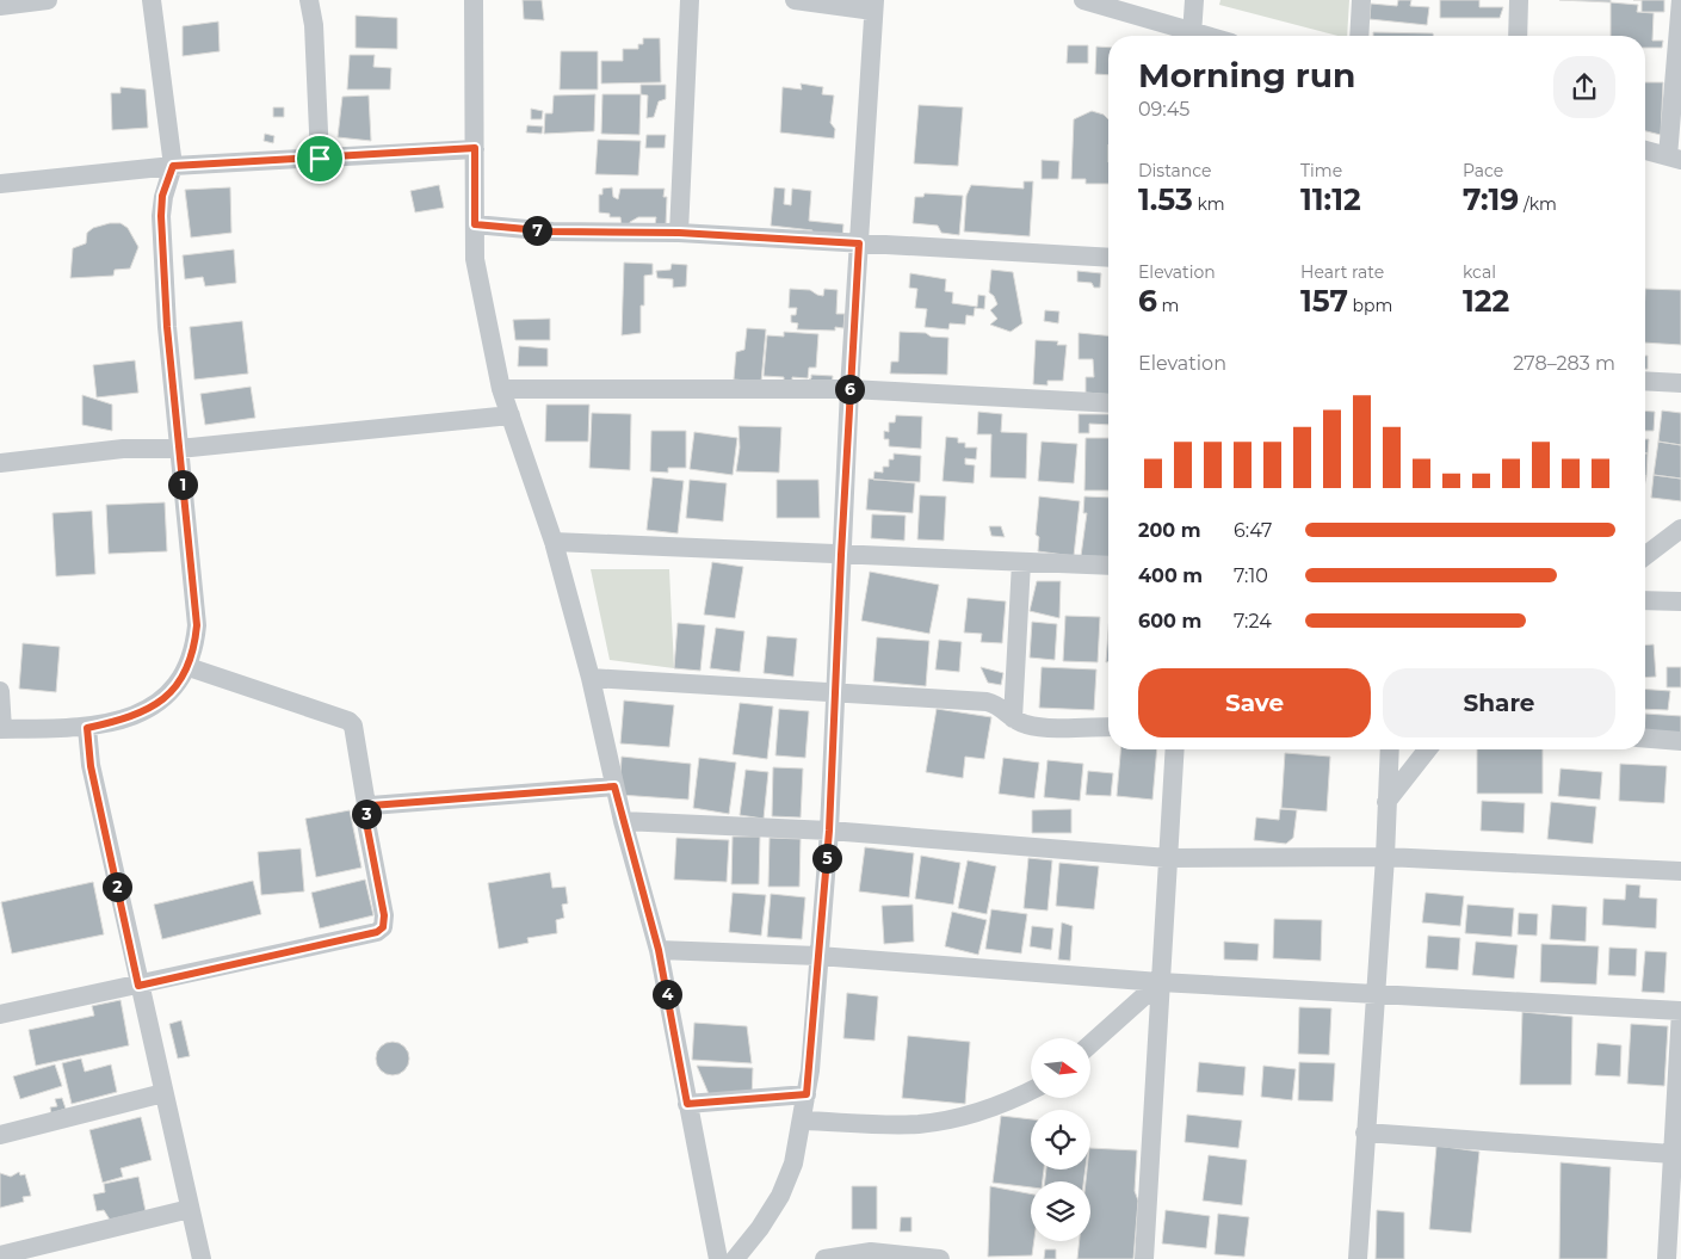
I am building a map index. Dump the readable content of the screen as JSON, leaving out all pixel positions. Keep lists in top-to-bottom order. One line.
{"north":"right","page":{"heading":["Morning run","09:45"],"stats":[["Distance","1.53 km"],["Time","11:12"],["Pace","7:19 /km"],["Elevation","6 m"],["Heart rate","157 bpm"],["kcal","122"]],"pins":["7","6","1","3","5","2","4"],"chart":["Elevation","278–283 m"],"list":[{"name":"200 m","note":"6:47"},{"name":"400 m","note":"7:10"},{"name":"600 m","note":"7:24"}],"buttons":["Save","Share"]}}
